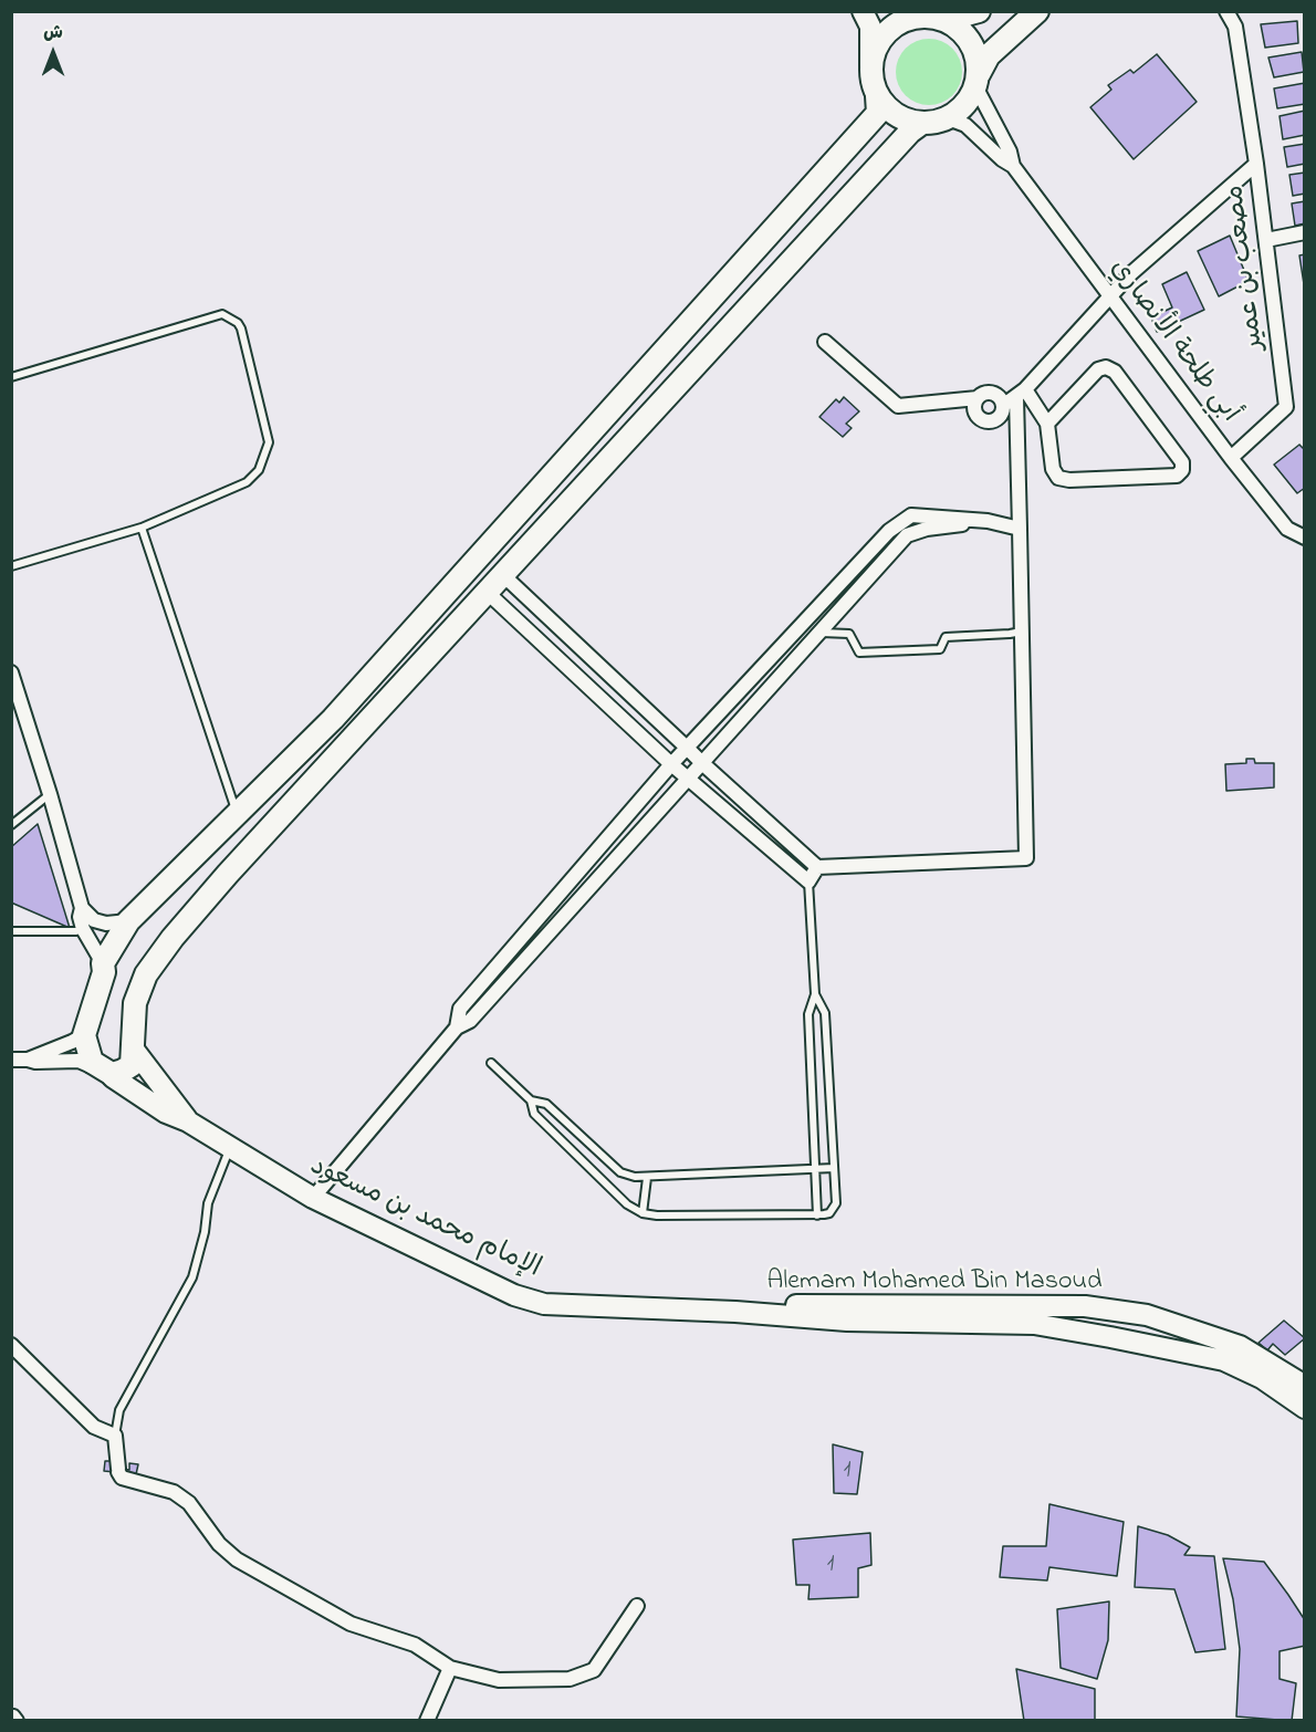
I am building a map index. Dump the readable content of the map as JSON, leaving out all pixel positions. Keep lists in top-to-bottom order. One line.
{"streets":{"street":["مصعب بن عمير","أبي طلحة الأنصاري","الإمام محمد بن مسعود","Alemam Mohamed Bin Masoud"]},"crossings":[["مصعب بن عمير","أبي طلحة الأنصاري"],["الإمام محمد بن مسعود","Alemam Mohamed Bin Masoud"]],"house_numbers":["1","1"],"north":"top"}
